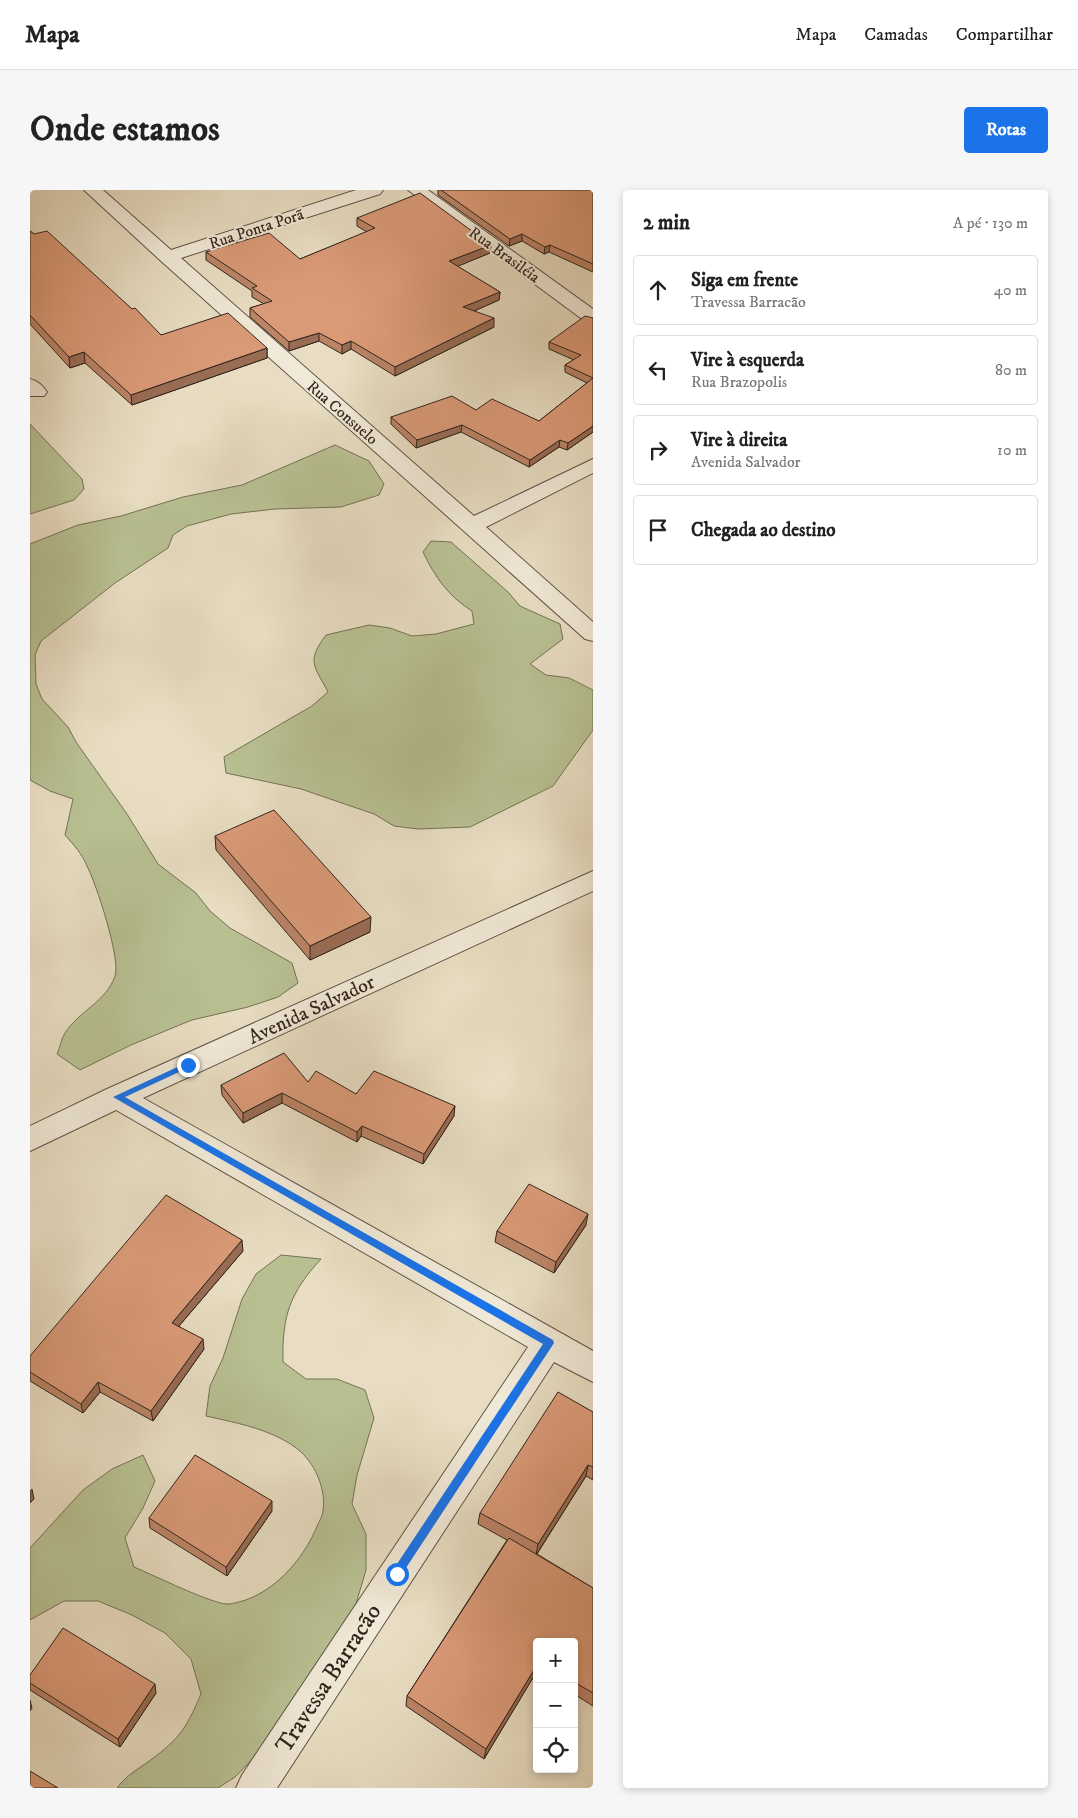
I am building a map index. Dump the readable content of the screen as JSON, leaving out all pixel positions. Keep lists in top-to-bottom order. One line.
{"streets":{"street":["Rua Ponta Porã","Rua Brasiléia","Rua Consuelo","Avenida Salvador","Travessa Barracão"]},"crossings":[["Rua Ponta Porã","Rua Consuelo"]],"page":{"header":"Mapa","nav":["Mapa","Camadas","Compartilhar"],"buttons":"Rotas","title":"Onde estamos","heading":["2 min","A pé · 130 m"],"list":[["Siga em frente","Travessa Barracão","40 m"],["Vire à esquerda","Rua Brazopolis","80 m"],["Vire à direita","Avenida Salvador","10 m"],"Chegada ao destino"],"map_buttons":["+","−"]}}
